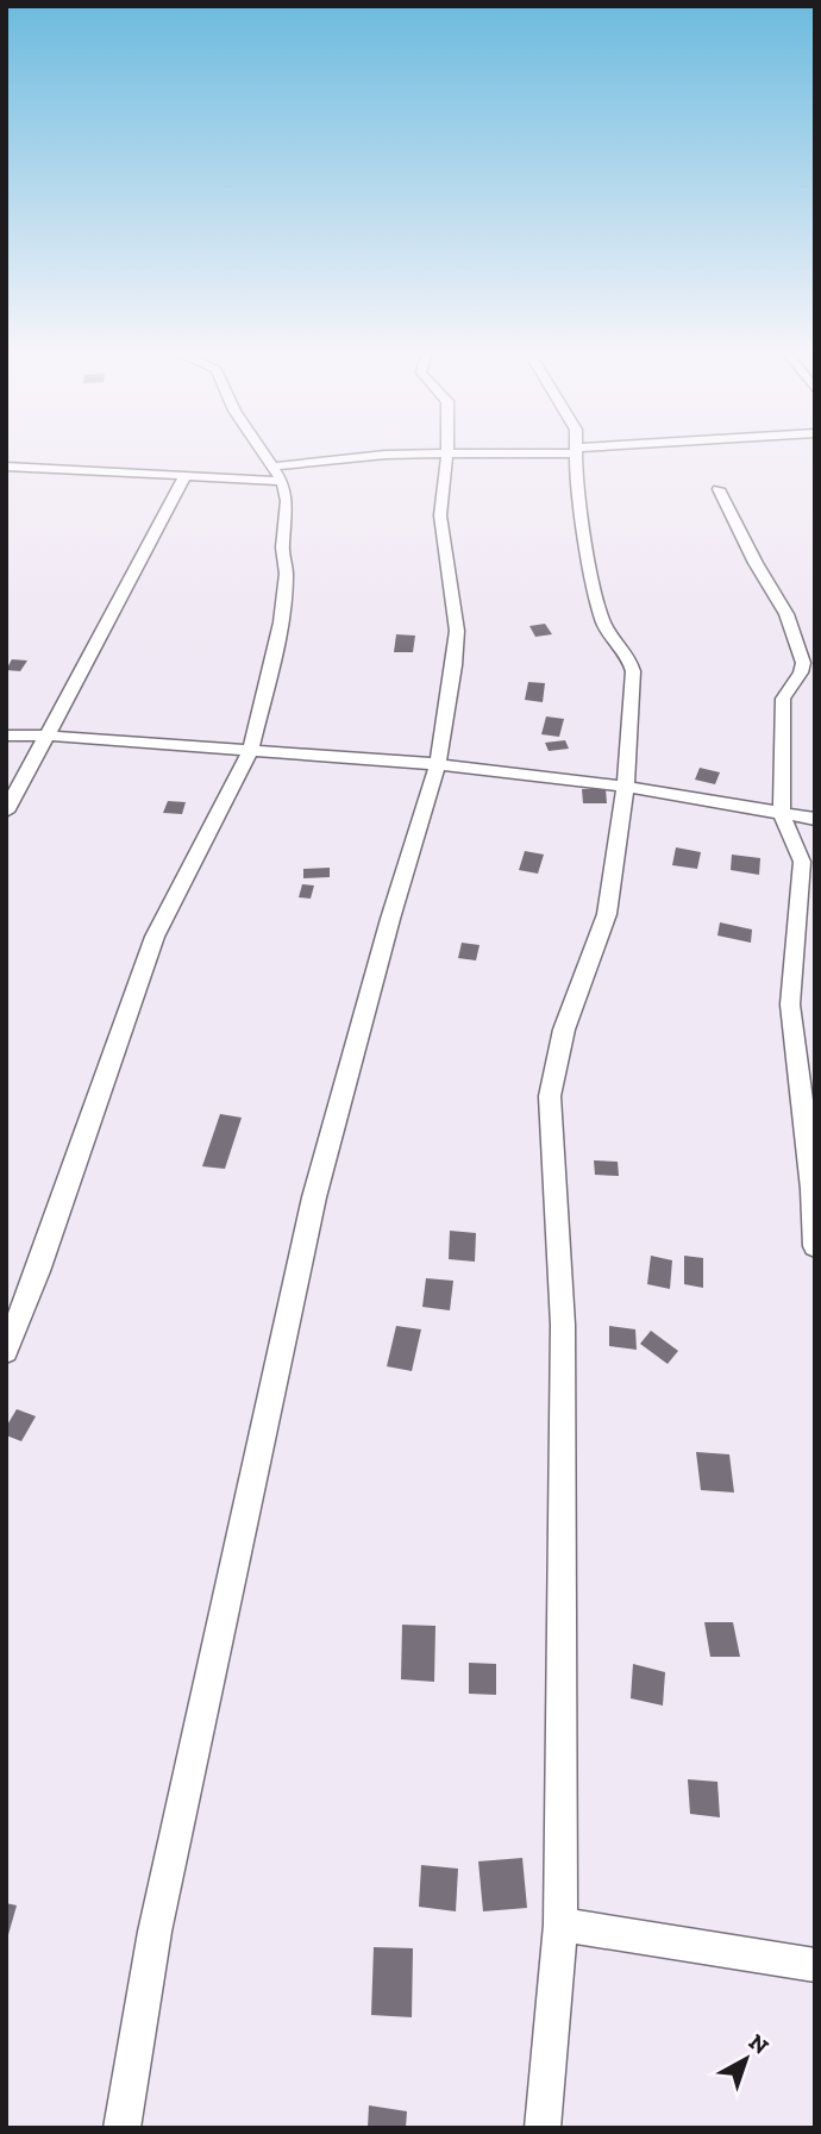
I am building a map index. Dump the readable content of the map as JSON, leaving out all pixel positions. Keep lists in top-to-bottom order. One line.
{"north":"top right"}
